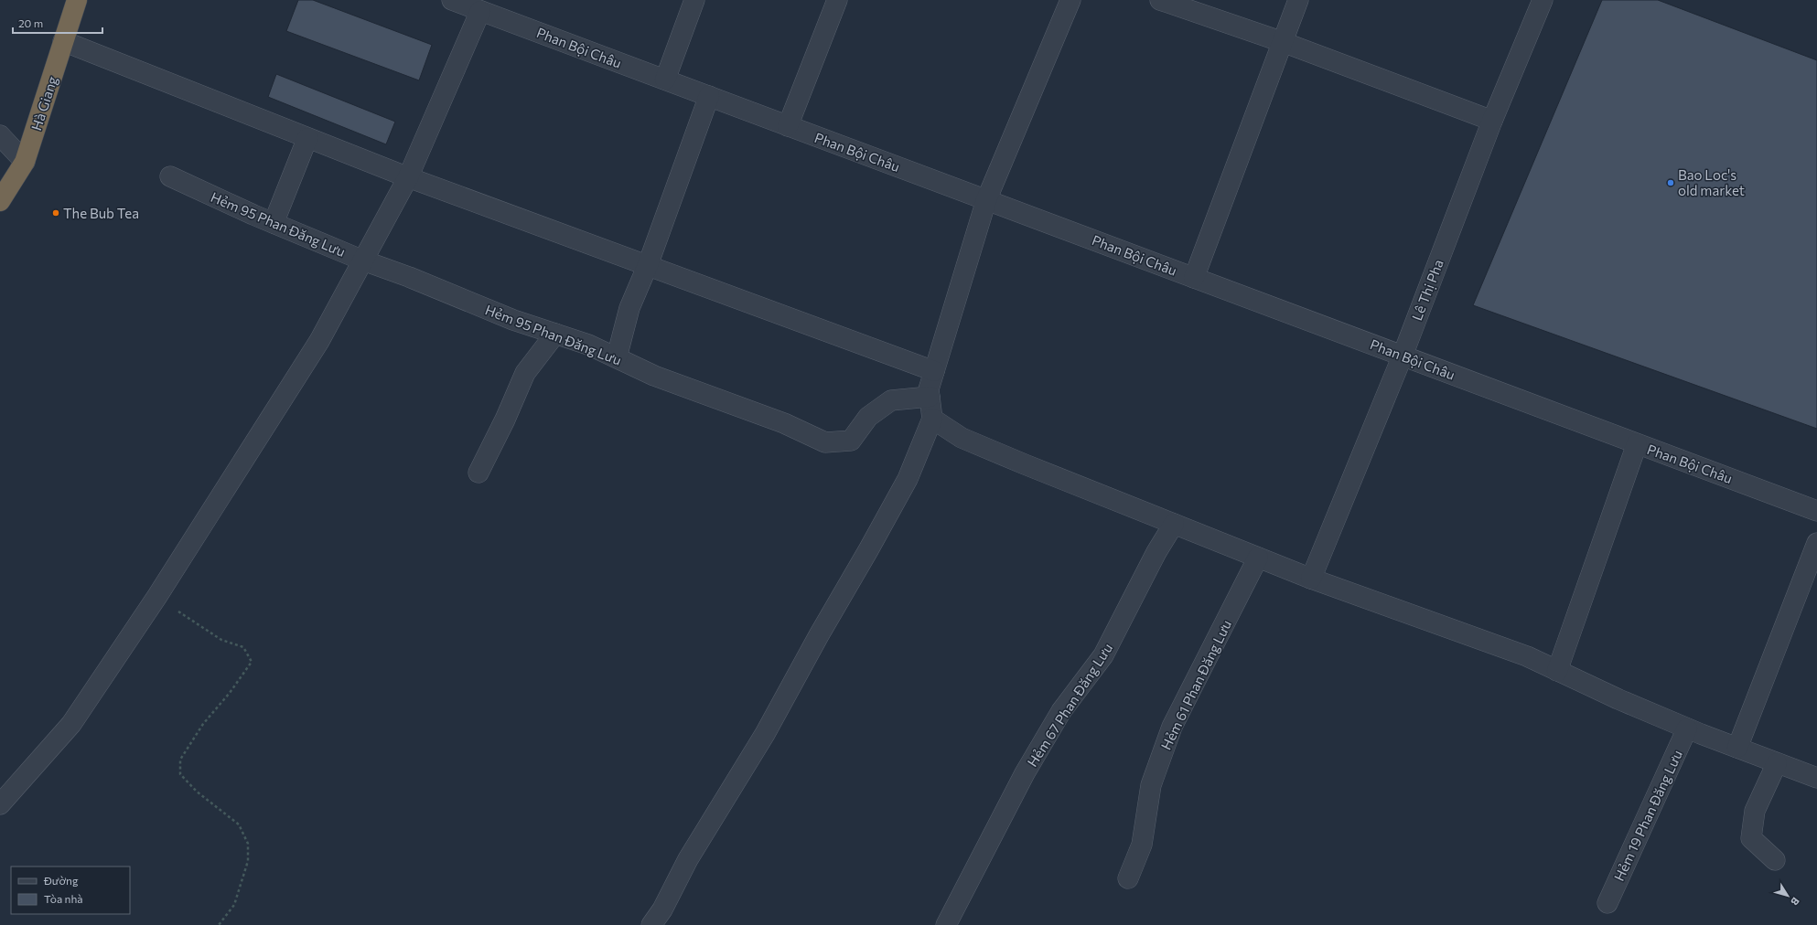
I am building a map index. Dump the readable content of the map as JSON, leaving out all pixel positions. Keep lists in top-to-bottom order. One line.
{"streets":{"highway":["Hà Giang"],"street":["Phan Bội Châu","Hẻm 95 Phan Đăng Lưu","Lê Thị Pha","Hẻm 61 Phan Đăng Lưu","Hẻm 67 Phan Đăng Lưu","Hẻm 19 Phan Đăng Lưu"]},"crossings":[["Phan Bội Châu","Lê Thị Pha"]],"places":["Bao Loc's old market","The Bub Tea"],"legend":["Đường","Tòa nhà"],"scale_bar":"20 m","north":"bottom right"}
